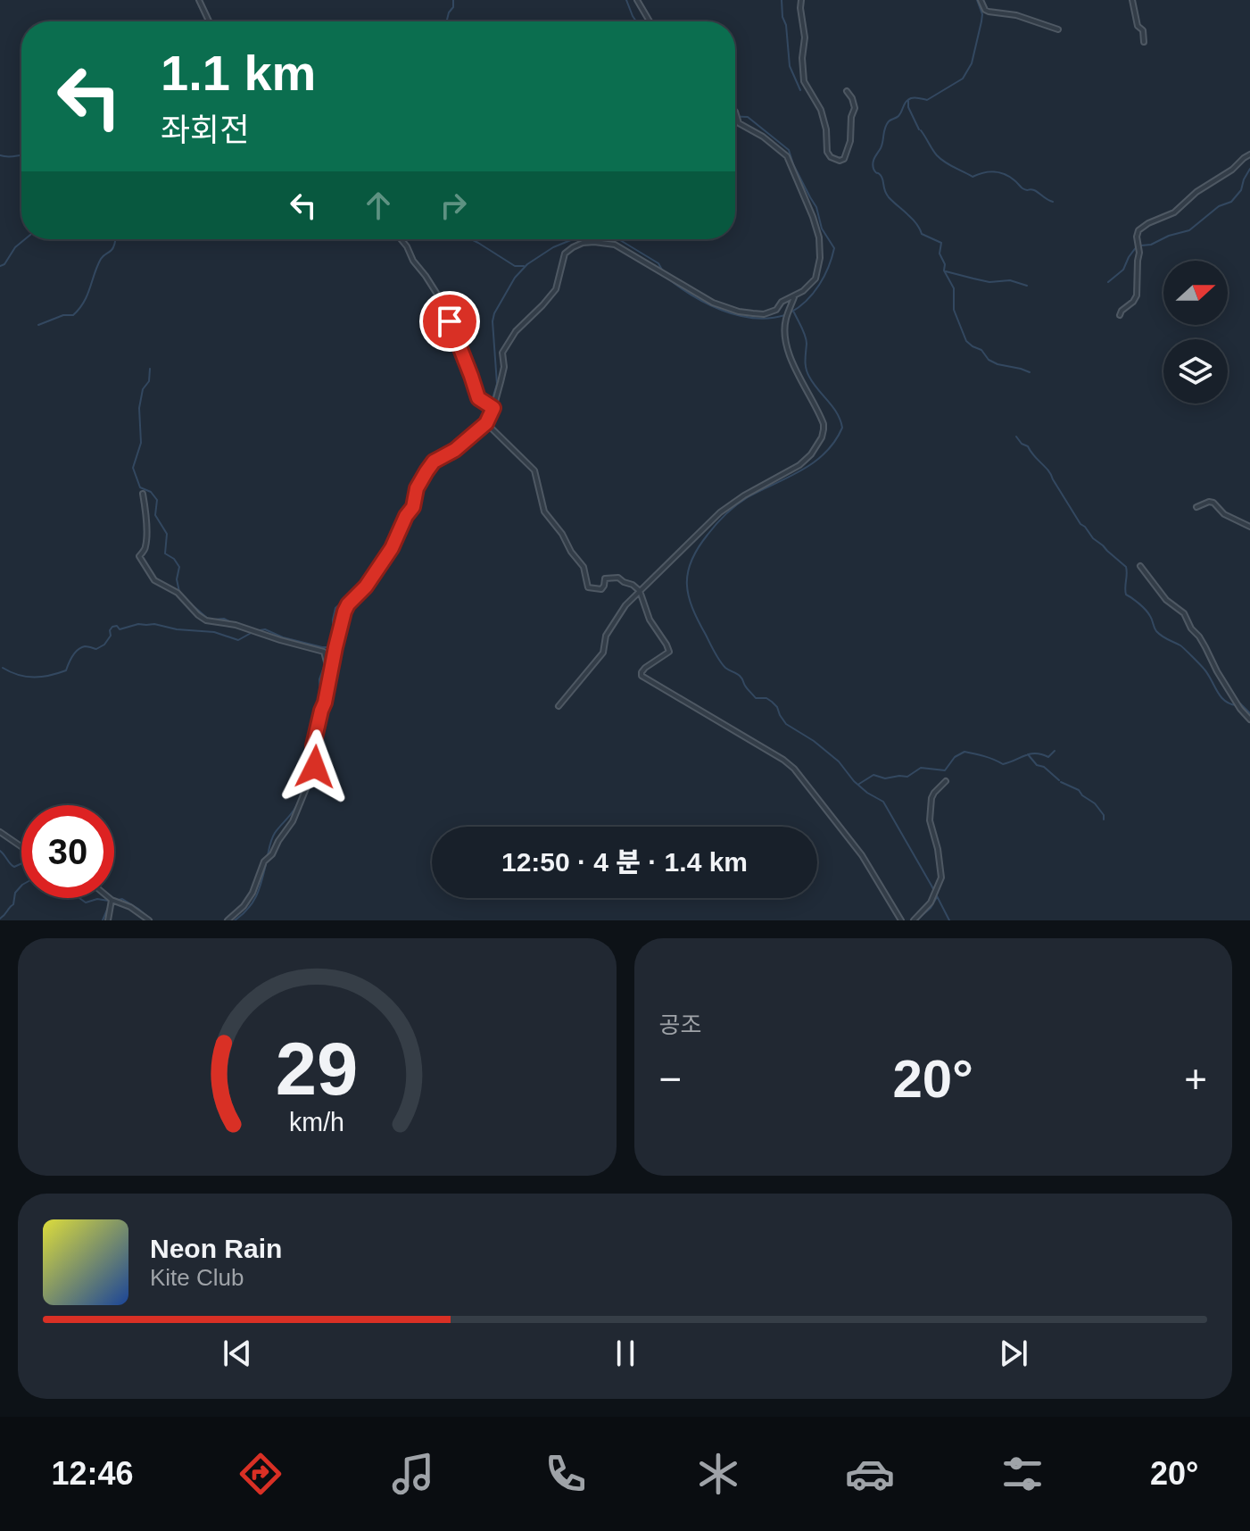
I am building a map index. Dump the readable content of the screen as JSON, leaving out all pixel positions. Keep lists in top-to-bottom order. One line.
{"north":"right","page":{"turn":["1.1 km","좌회전"],"limit":"30","trip":"12:50 · 4 분 · 1.4 km","tile":"공조","heat":["−","20°","+"],"song":["Neon Rain","Kite Club"],"tabs":["12:46","20°"],"gauge":["29","km/h"]}}
